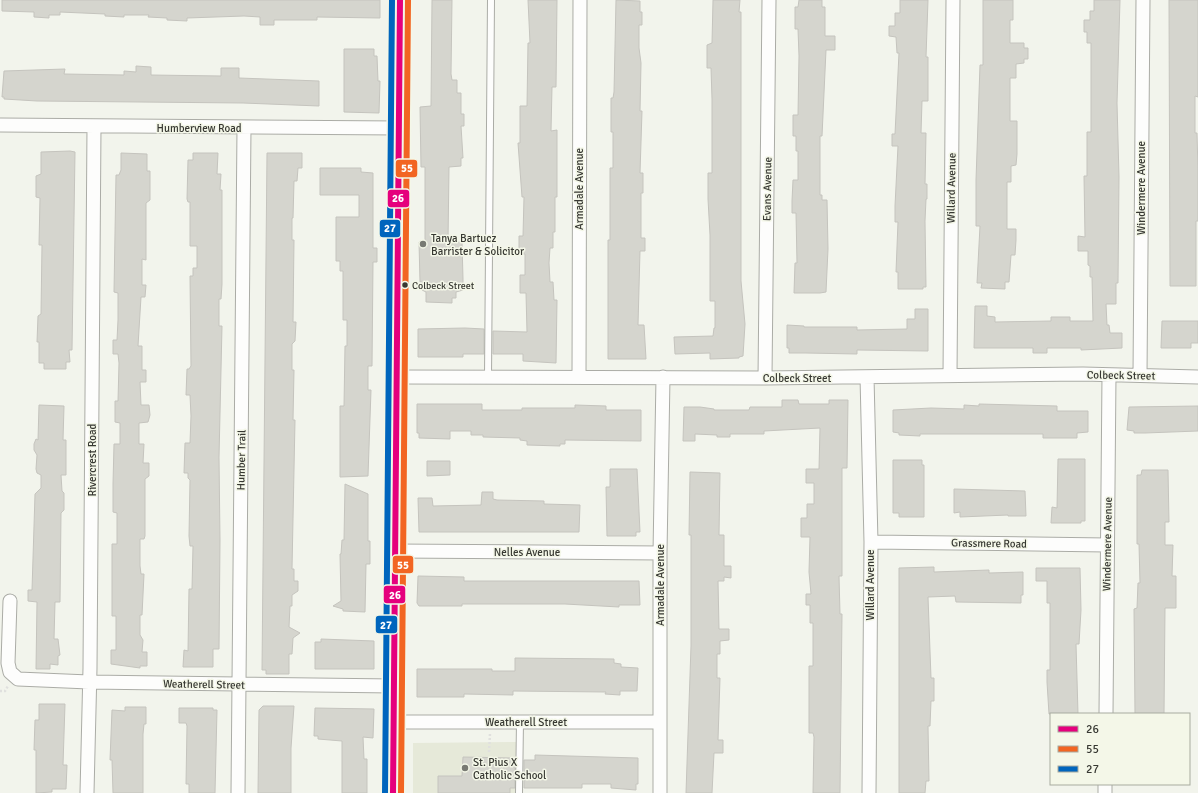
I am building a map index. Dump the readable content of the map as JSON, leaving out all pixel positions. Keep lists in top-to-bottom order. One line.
{"streets":{"street":["Humberview Road","Willard Avenue","Windermere Avenue","Armadale Avenue","Evans Avenue","Colbeck Street","Rivercrest Road","Humber Trail","Grassmere Road","Nelles Avenue","Weatherell Street"]},"crossings":[["Humberview Road","Rivercrest Road"],["Humberview Road","Humber Trail"],["Willard Avenue","Colbeck Street"],["Willard Avenue","Grassmere Road"],["Windermere Avenue","Colbeck Street"],["Windermere Avenue","Grassmere Road"],["Armadale Avenue","Colbeck Street"],["Armadale Avenue","Nelles Avenue"],["Armadale Avenue","Weatherell Street"],["Evans Avenue","Colbeck Street"],["Rivercrest Road","Weatherell Street"],["Humber Trail","Weatherell Street"]],"places":["Tanya Bartucz Barrister & Solicitor","Colbeck Street","St. Pius X Catholic School"],"lines":["transit line 26","transit line 55","transit line 27"],"legend":["26","55","27"]}
